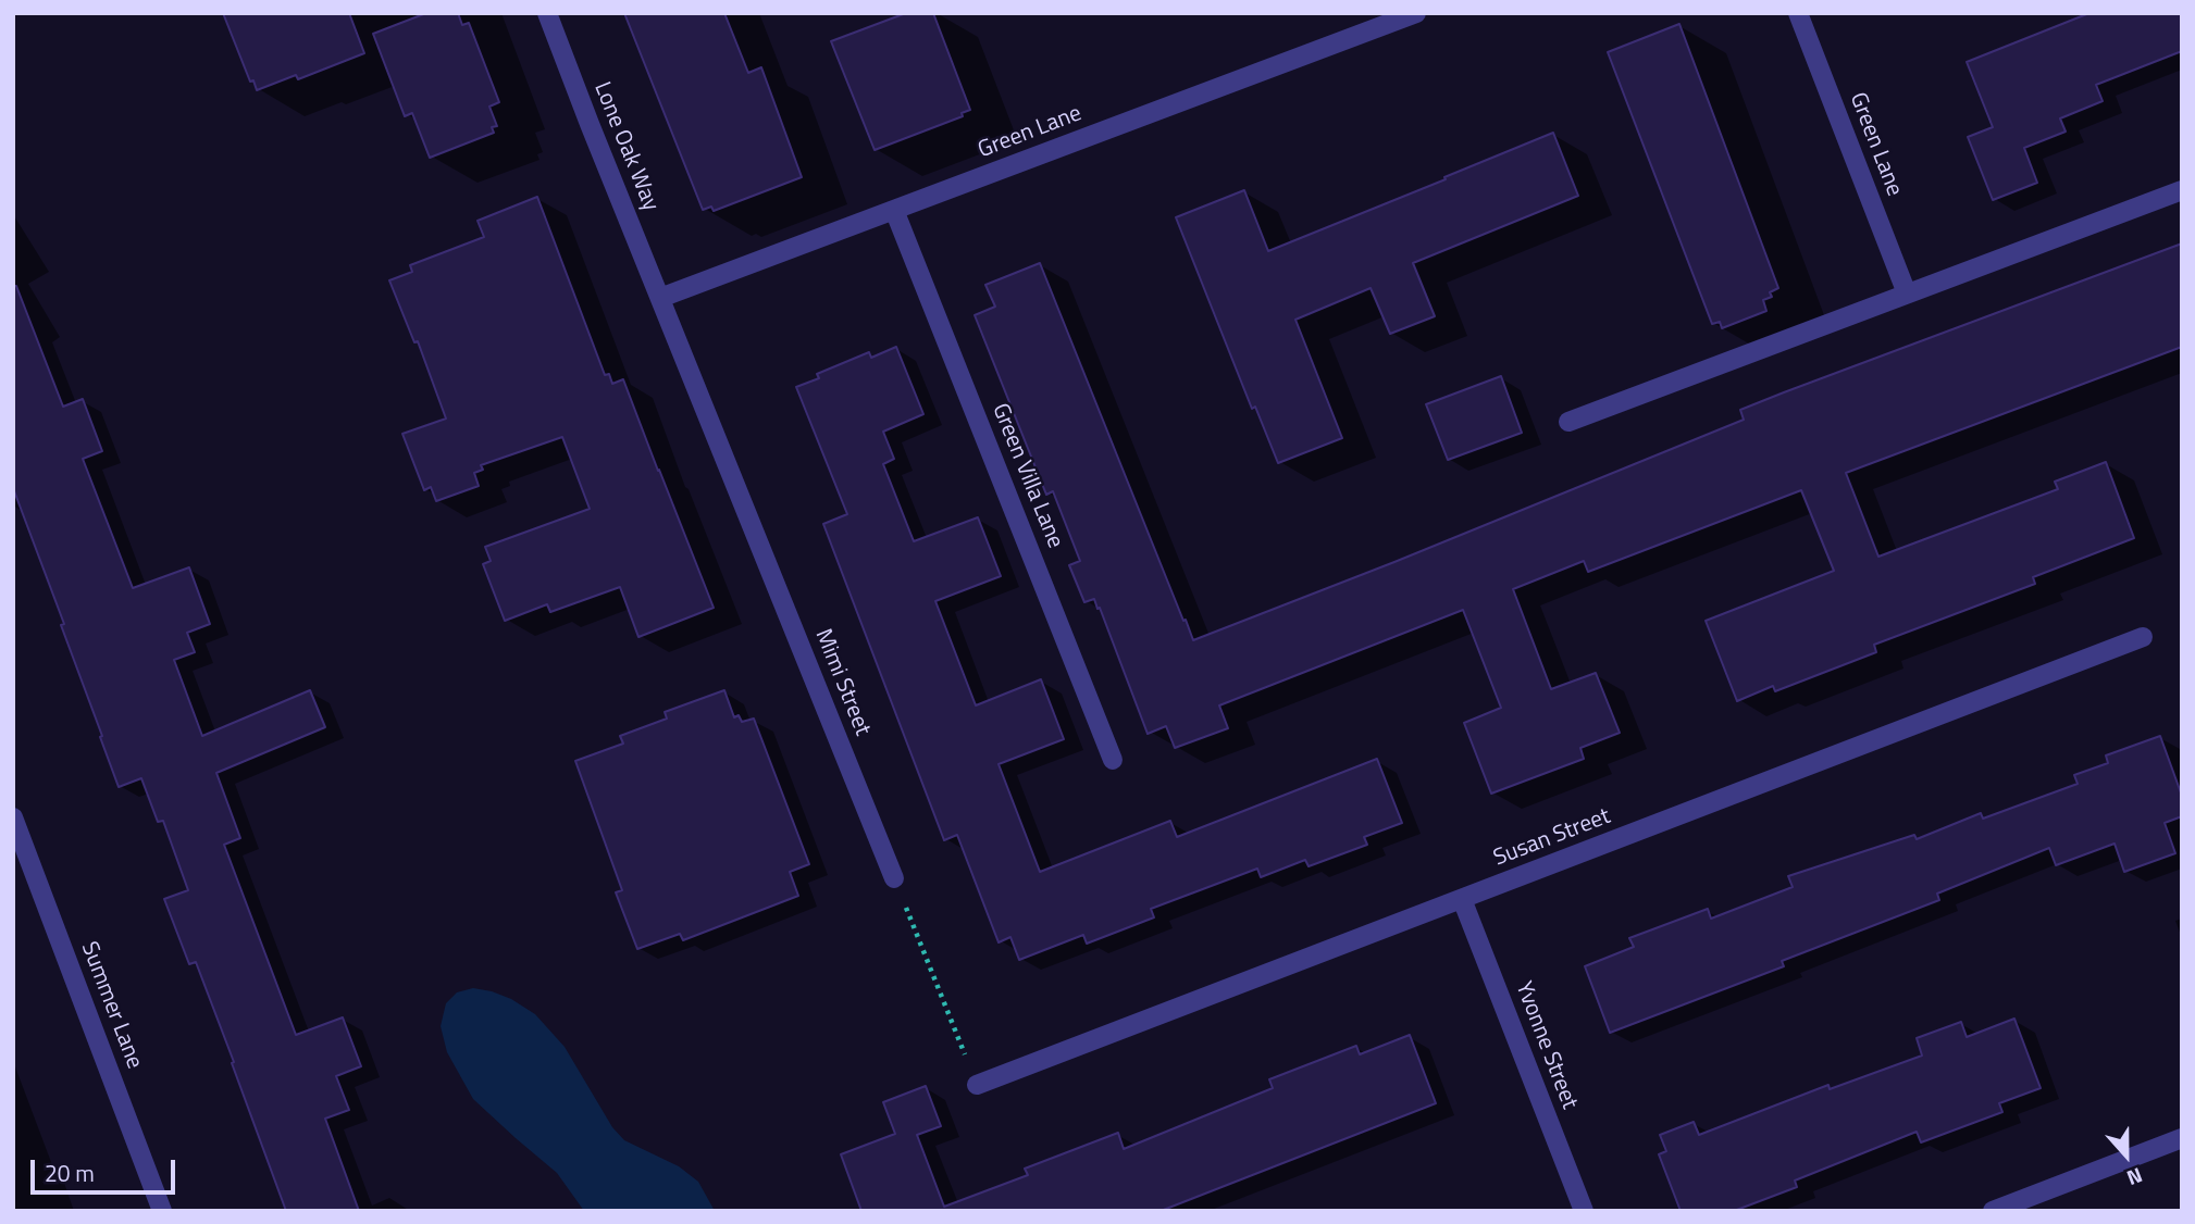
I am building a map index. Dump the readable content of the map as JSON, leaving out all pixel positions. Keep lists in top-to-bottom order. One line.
{"streets":{"street":["Green Lane","Lone Oak Way","Green Villa Lane","Mimi Street","Susan Street","Summer Lane","Yvonne Street"]},"crossings":[["Green Lane","Lone Oak Way"],["Green Lane","Green Villa Lane"],["Green Lane","Mimi Street"],["Lone Oak Way","Mimi Street"],["Susan Street","Yvonne Street"]],"scale_bar":"20 m","north":"bottom"}
